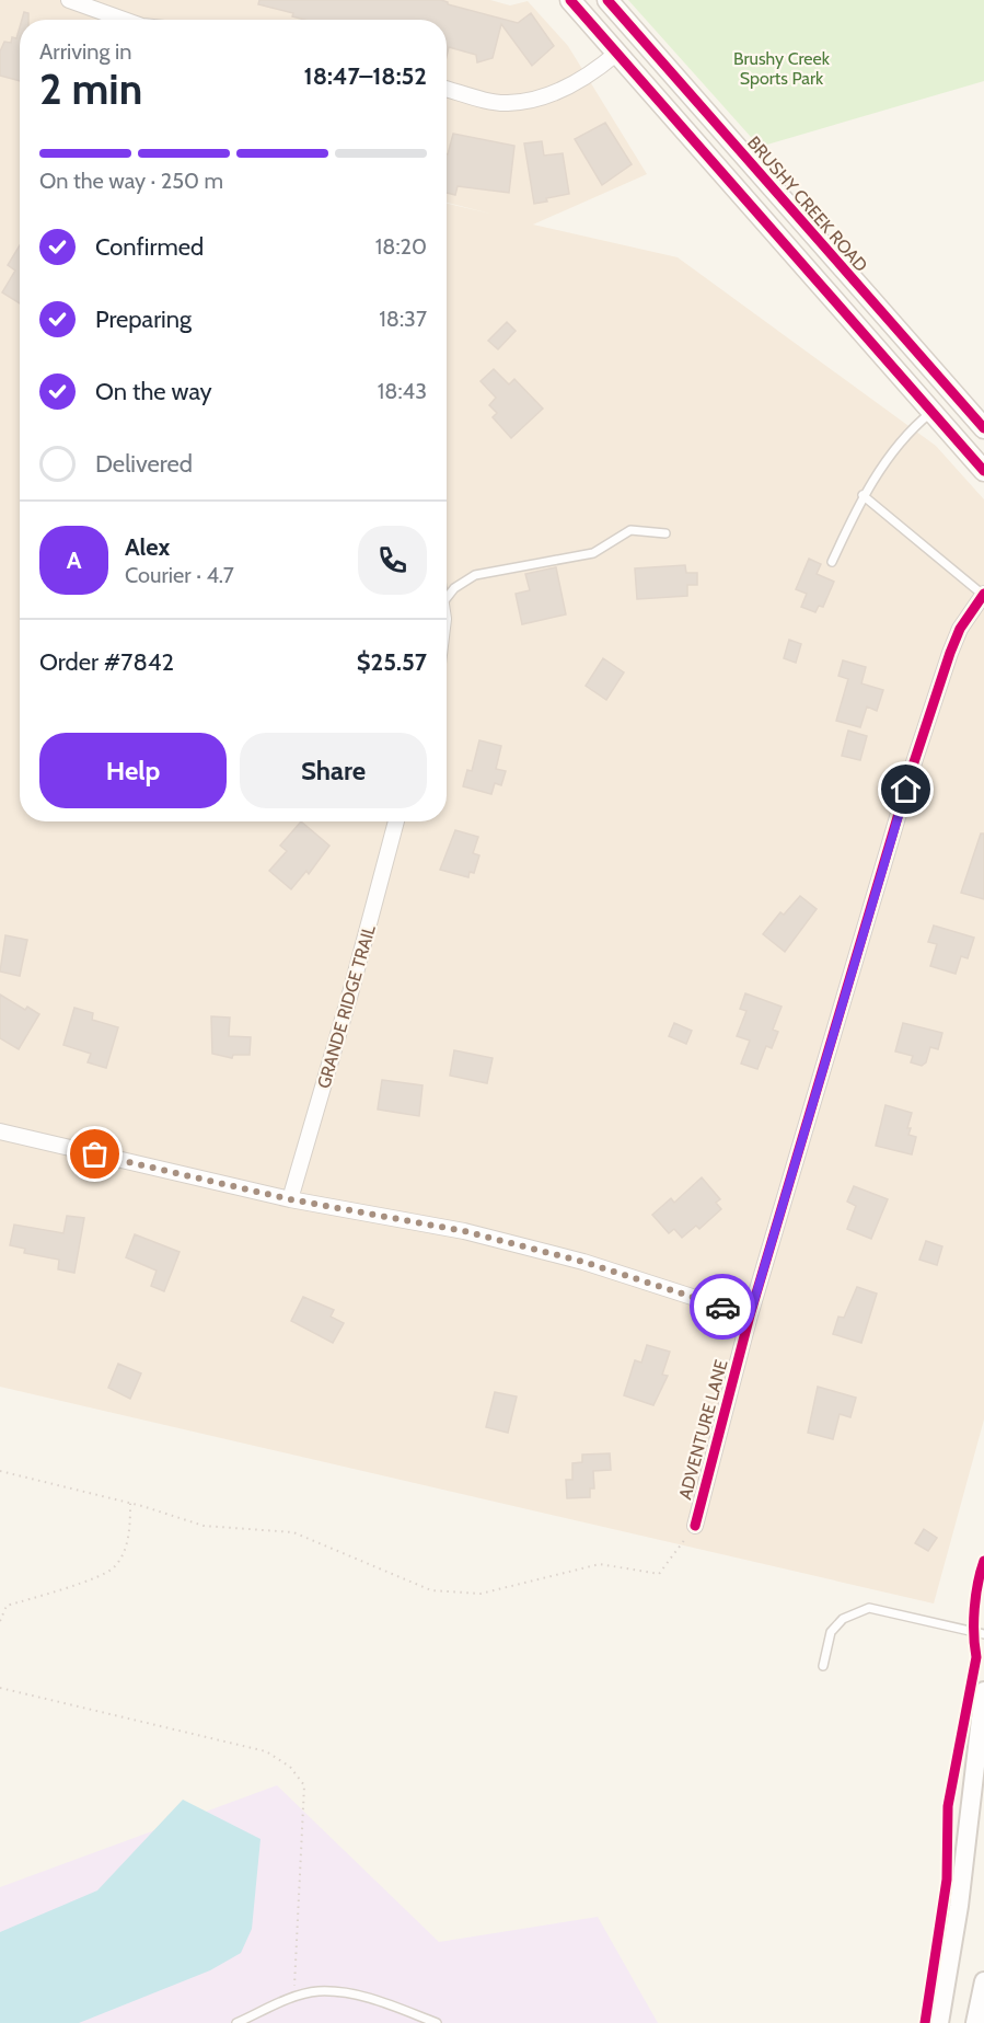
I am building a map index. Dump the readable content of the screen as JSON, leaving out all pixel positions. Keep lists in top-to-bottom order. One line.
{"streets":{"main road":["BRUSHY CREEK ROAD"],"street":["GRANDE RIDGE TRAIL","ADVENTURE LANE"]},"parks":["Brushy Creek Sports Park"],"page":{"heading":["2 min","Arriving in","18:47–18:52"],"panel":["Alex","Courier · 4.7","Order #7842","$25.57"],"bar":"On the way · 250 m","list":[["Confirmed","18:20"],["Preparing","18:37"],["On the way","18:43"],"Delivered"],"round":"A","buttons":["Help","Share"]}}
